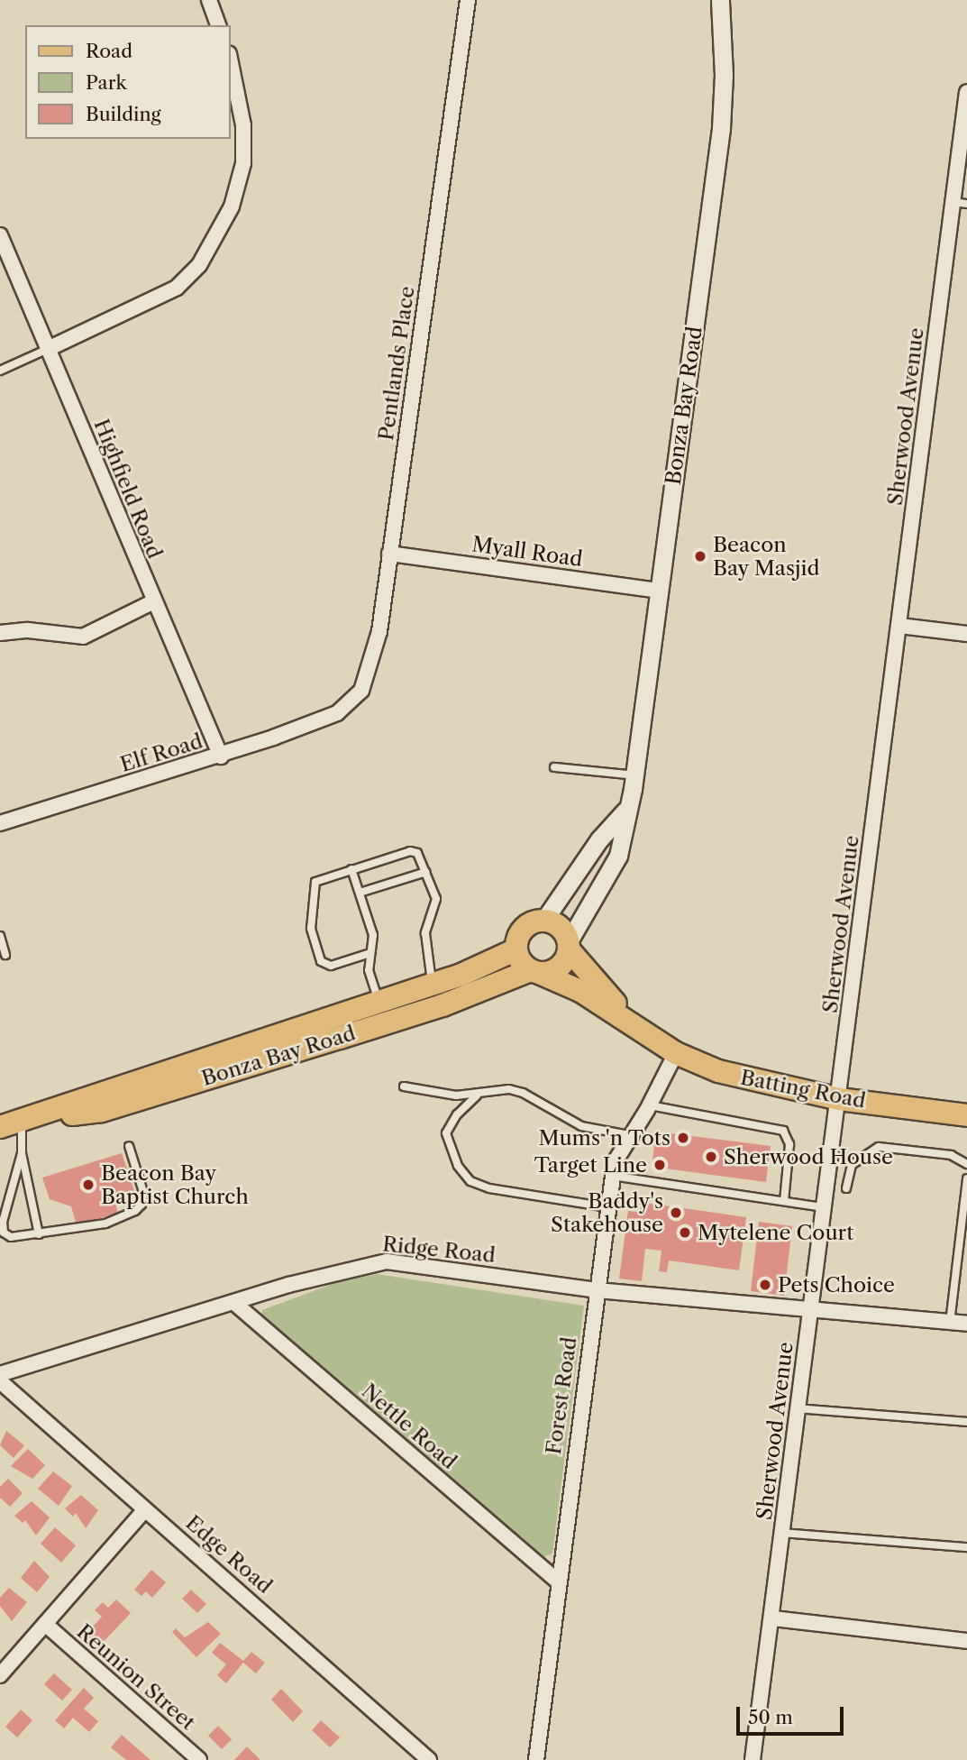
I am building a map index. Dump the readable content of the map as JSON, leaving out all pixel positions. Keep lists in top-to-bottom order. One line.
{"streets":{"main road":["Bonza Bay Road","Batting Road"],"street":["Pentlands Place","Sherwood Avenue","Highfield Road","Myall Road","Elf Road","Ridge Road","Forest Road","Nettle Road","Edge Road","Reunion Street"]},"crossings":[["Pentlands Place","Myall Road"],["Pentlands Place","Elf Road"],["Bonza Bay Road","Myall Road"],["Bonza Bay Road","Batting Road"],["Sherwood Avenue","Batting Road"],["Sherwood Avenue","Ridge Road"],["Highfield Road","Elf Road"],["Batting Road","Forest Road"],["Ridge Road","Forest Road"],["Ridge Road","Nettle Road"],["Forest Road","Nettle Road"]],"places":["Beacon Bay Masjid","Mums 'n Tots","Sherwood House","Target Line","Beacon Bay Baptist Church","Baddy's Stakehouse","Mytelene Court","Pets Choice"],"legend":["Road","Park","Building"],"scale_bar":"50 m"}
